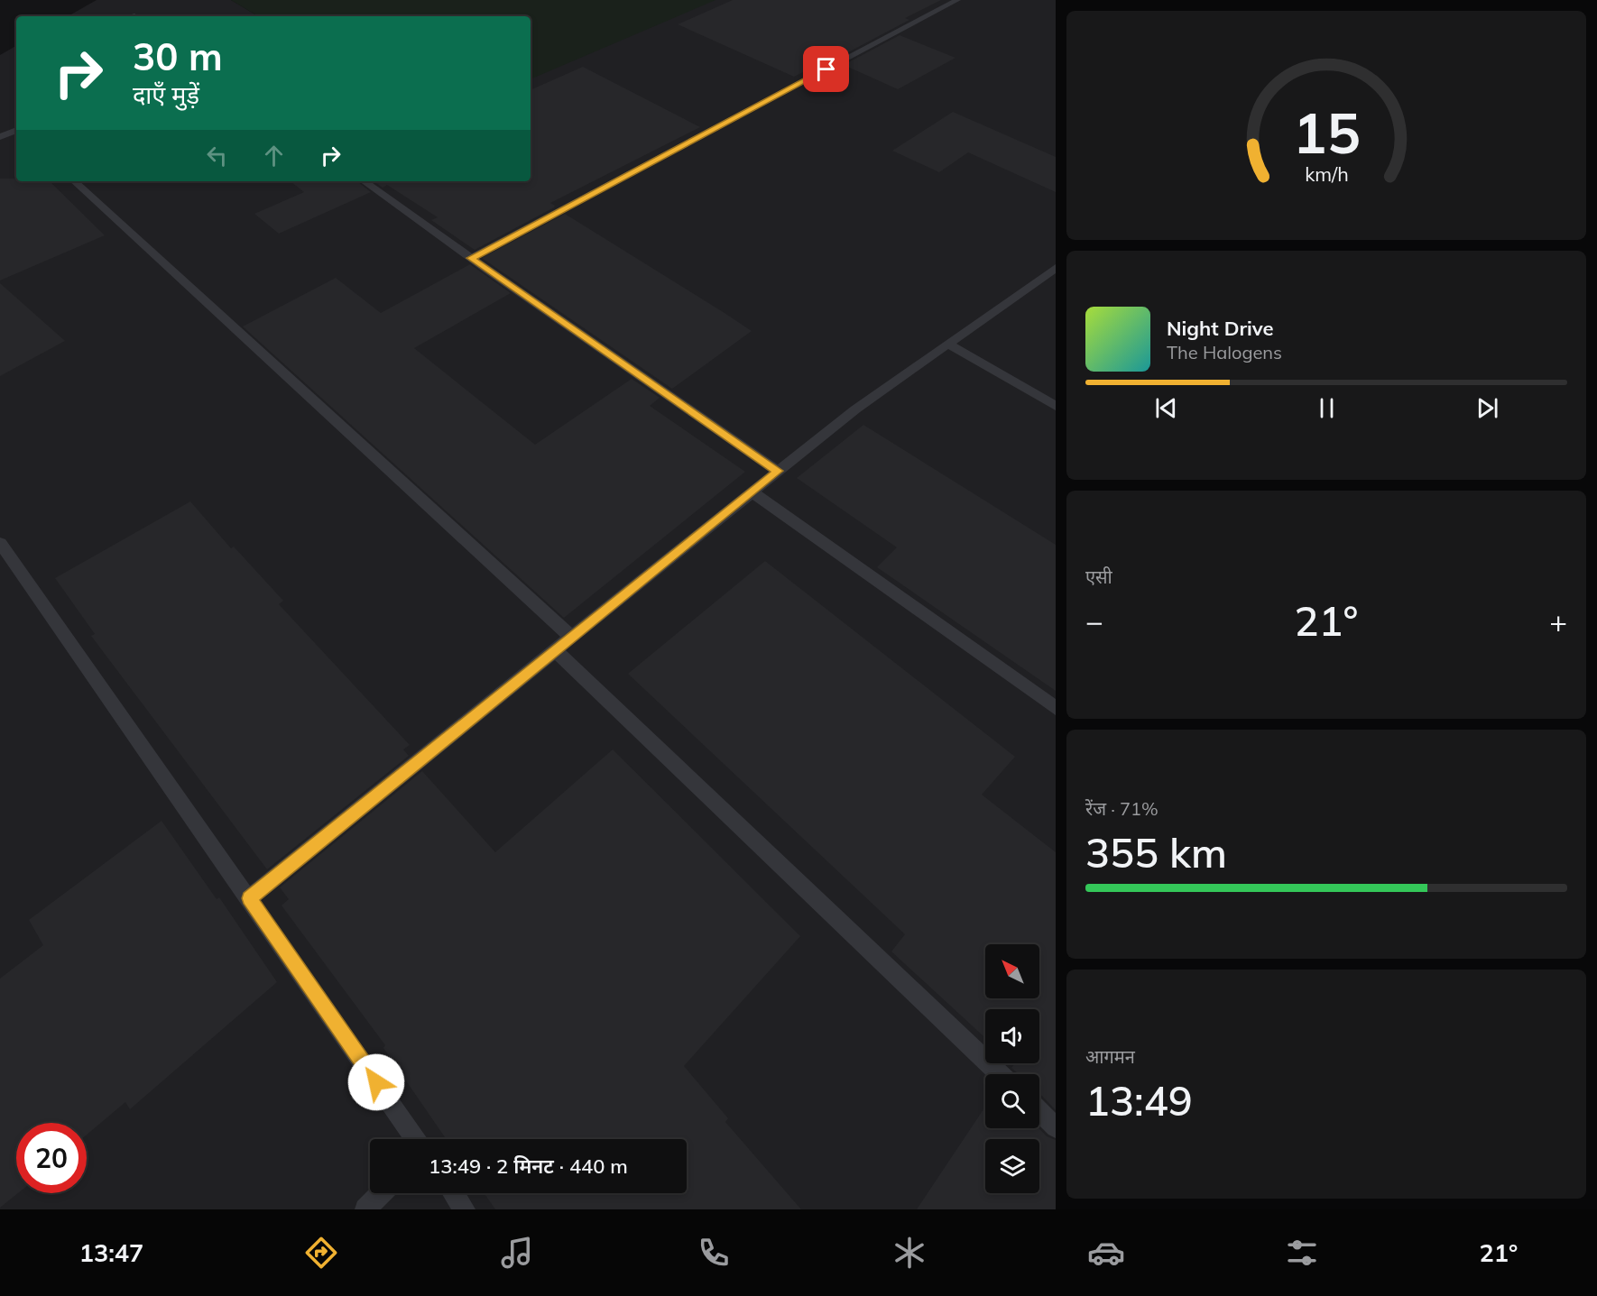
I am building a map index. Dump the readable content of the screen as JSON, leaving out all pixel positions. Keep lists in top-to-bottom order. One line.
{"north":"top left","page":{"turn":["30 m","दाएँ मुड़ें"],"song":["Night Drive","The Halogens"],"tile":["एसी",["रेंज · 71%","355 km"],["आगमन","13:49"]],"heat":["−","21°","+"],"limit":"20","trip":"13:49 · 2 मिनट · 440 m","tabs":["13:47","21°"],"gauge":["15","km/h"]}}
